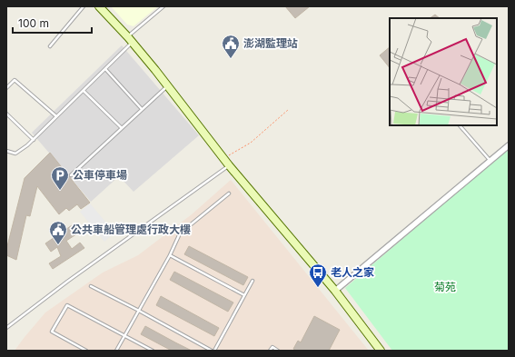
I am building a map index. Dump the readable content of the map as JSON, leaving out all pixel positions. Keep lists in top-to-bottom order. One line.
{"parks":["菊苑"],"places":{"public building":["澎湖監理站","公共車船管理處行政大樓"],"parking":["公車停車場"],"bus stop":["老人之家"]},"scale_bar":"100 m"}
